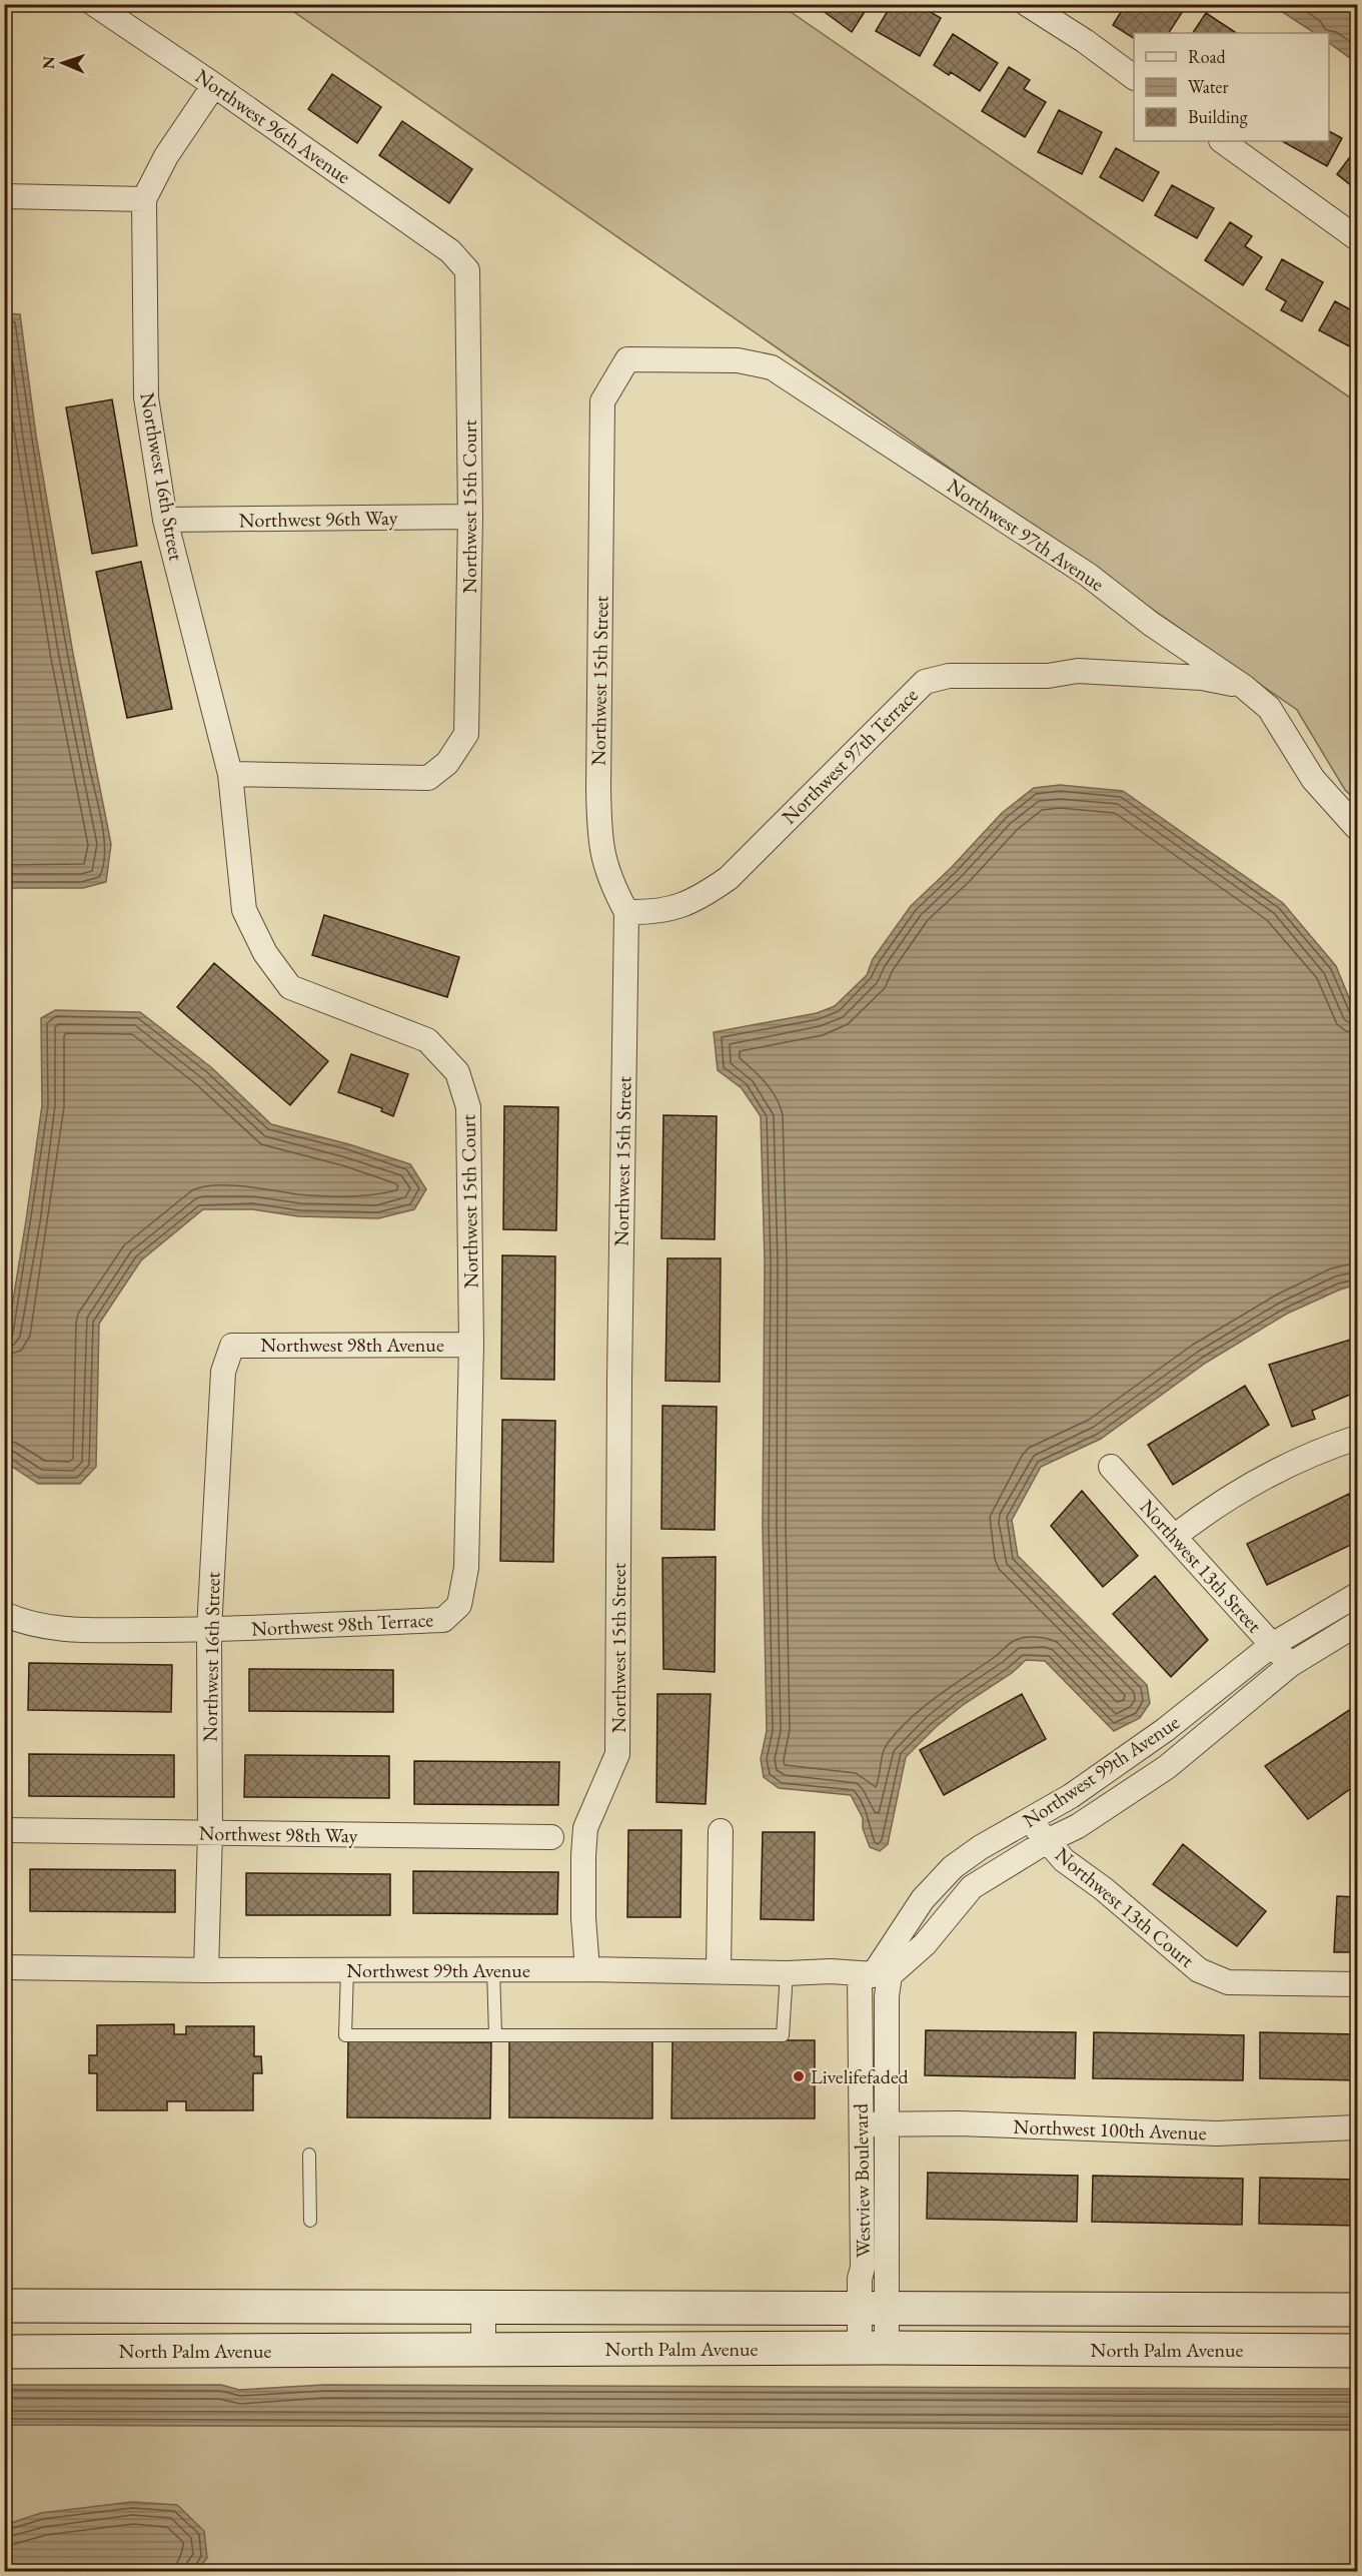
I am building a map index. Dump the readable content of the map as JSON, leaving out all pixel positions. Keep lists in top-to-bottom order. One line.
{"streets":{"main road":["North Palm Avenue"],"street":["Northwest 96th Avenue","Northwest 16th Street","Northwest 15th Court","Northwest 96th Way","Northwest 97th Avenue","Northwest 15th Street","Northwest 97th Terrace","Northwest 98th Avenue","Northwest 13th Street","Northwest 98th Terrace","Northwest 99th Avenue","Northwest 98th Way","Northwest 13th Court","Northwest 100th Avenue","Westview Boulevard"]},"crossings":[["Northwest 96th Avenue","Northwest 16th Street"],["Northwest 96th Avenue","Northwest 15th Court"],["Northwest 16th Street","Northwest 15th Court"],["Northwest 16th Street","Northwest 96th Way"],["Northwest 16th Street","Northwest 98th Avenue"],["Northwest 16th Street","Northwest 98th Terrace"],["Northwest 16th Street","Northwest 99th Avenue"],["Northwest 16th Street","Northwest 98th Way"],["Northwest 15th Court","Northwest 96th Way"],["Northwest 15th Court","Northwest 98th Avenue"],["Northwest 15th Court","Northwest 98th Terrace"],["Northwest 97th Avenue","Northwest 15th Street"],["Northwest 97th Avenue","Northwest 97th Terrace"],["Northwest 15th Street","Northwest 97th Terrace"],["Northwest 15th Street","Northwest 99th Avenue"],["Northwest 13th Street","Northwest 99th Avenue"],["Northwest 99th Avenue","Northwest 13th Court"],["Northwest 99th Avenue","Westview Boulevard"],["Northwest 100th Avenue","Westview Boulevard"],["Westview Boulevard","North Palm Avenue"]],"places":["Livelifefaded"],"legend":["Road","Water","Building"],"north":"left"}
